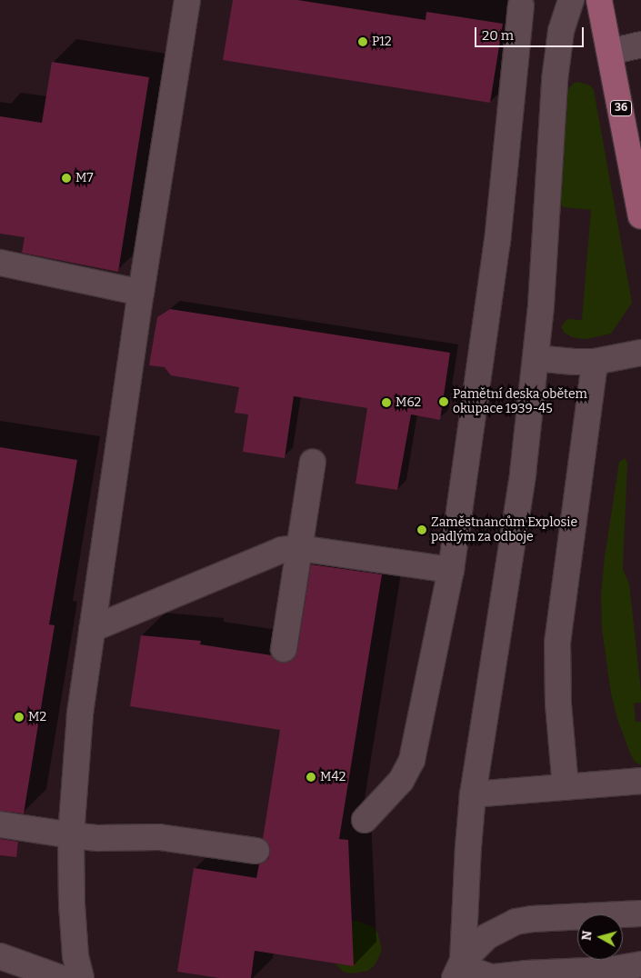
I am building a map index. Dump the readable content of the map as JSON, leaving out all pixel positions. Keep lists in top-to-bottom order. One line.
{"streets":{"main road":["36"]},"places":["P12","M7","Pamětní deska obětem okupace 1939-45","M62","Zaměstnancům Explosie padlým za odboje","M2","M42"],"scale_bar":"20 m","north":"left"}
